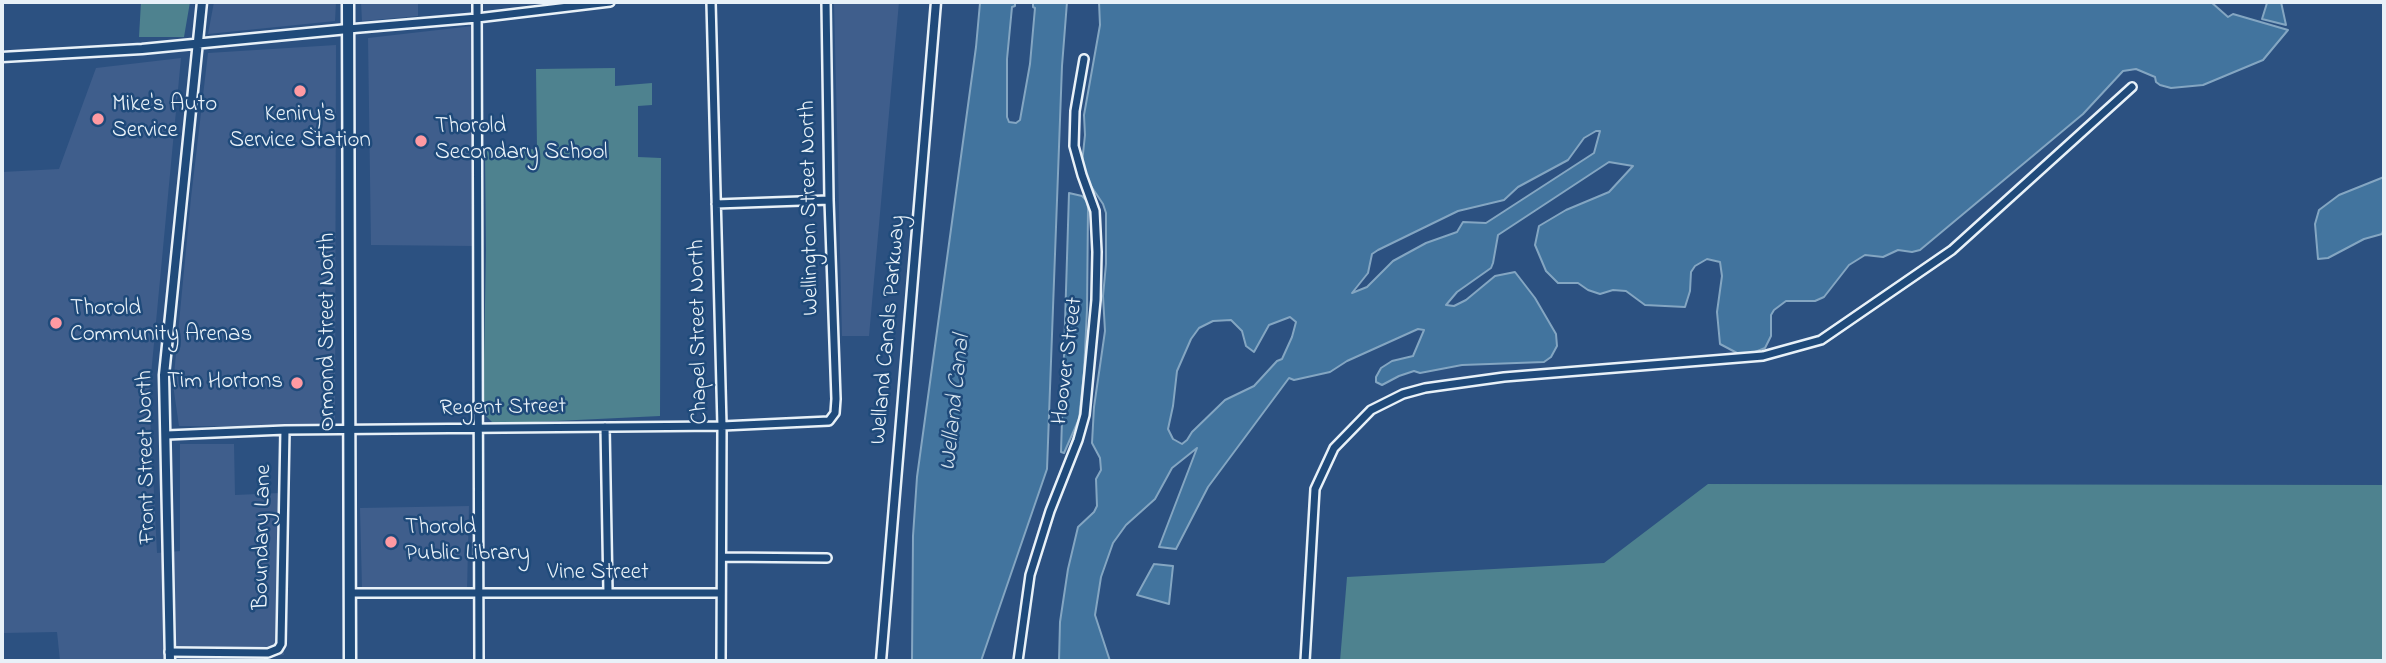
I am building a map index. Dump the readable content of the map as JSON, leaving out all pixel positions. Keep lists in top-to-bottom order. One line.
{"streets":{"main road":["Ormond Street North"],"street":["Wellington Street North","Welland Canals Parkway","Chapel Street North","Hoover Street","Regent Street","Front Street North","Boundary Lane","Vine Street"]},"crossings":[["Wellington Street North","Regent Street"],["Ormond Street North","Regent Street"],["Ormond Street North","Vine Street"],["Chapel Street North","Regent Street"],["Chapel Street North","Vine Street"],["Regent Street","Front Street North"],["Regent Street","Boundary Lane"],["Front Street North","Boundary Lane"]],"water":["Welland Canal"],"places":["Keniry's Service Station","Mike's Auto Service","Thorold Secondary School","Thorold Community Arenas","Tim Hortons","Thorold Public Library"]}
